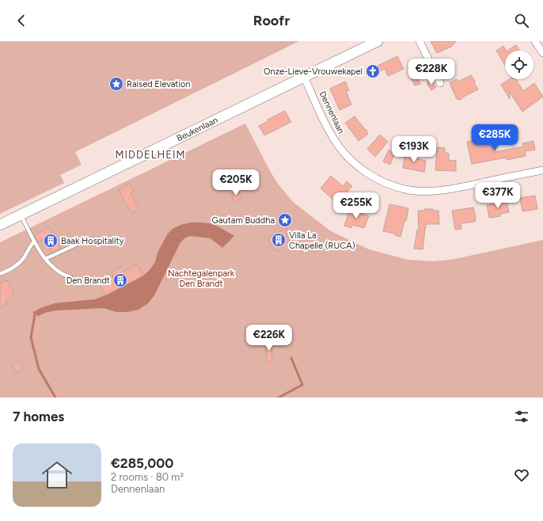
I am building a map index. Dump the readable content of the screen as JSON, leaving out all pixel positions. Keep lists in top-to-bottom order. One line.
{"streets":{"street":["Dennenlaan","Beukenlaan"]},"crossings":[["Dennenlaan","Beukenlaan"]],"districts":["MIDDELHEIM"],"parks":["Nachtegalenpark Den Brandt"],"places":{"church":["Onze-Lieve-Vrouwekapel"],"place":["Raised Elevation","Gautam Buddha"],"building":["Villa La Chapelle (RUCA)","Baak Hospitality","Den Brandt"]},"page":{"header":"Roofr","price":["€228K","€285K","€193K","€205K","€377K","€255K","€226K"],"heading":"7 homes","list":[{"name":"€285,000","note":"2 rooms · 80 m² · Dennenlaan"}]}}
